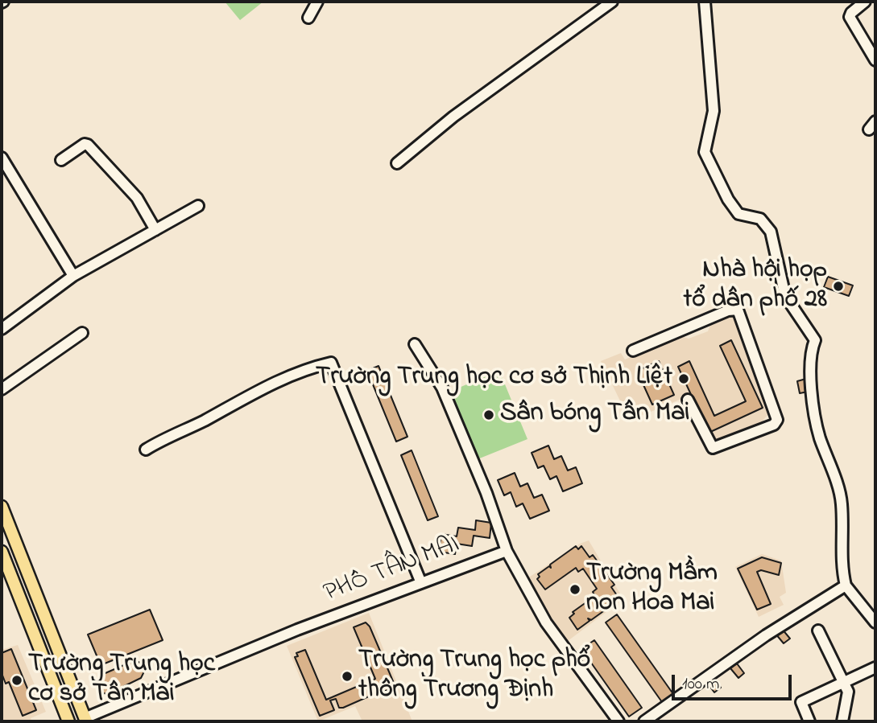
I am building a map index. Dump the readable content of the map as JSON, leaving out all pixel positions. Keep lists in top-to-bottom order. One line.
{"streets":{"main road":["PHỐ TÂN MAI"]},"places":["Nhà hội họp tổ dân phố 28","Trường Trung học cơ sở Thịnh Liệt","Sân bóng Tân Mai","Trường Mầm non Hoa Mai","Trường Trung học phổ thông Trương Định","Trường Trung học cơ sở Tân Mai"],"scale_bar":"100 m"}
